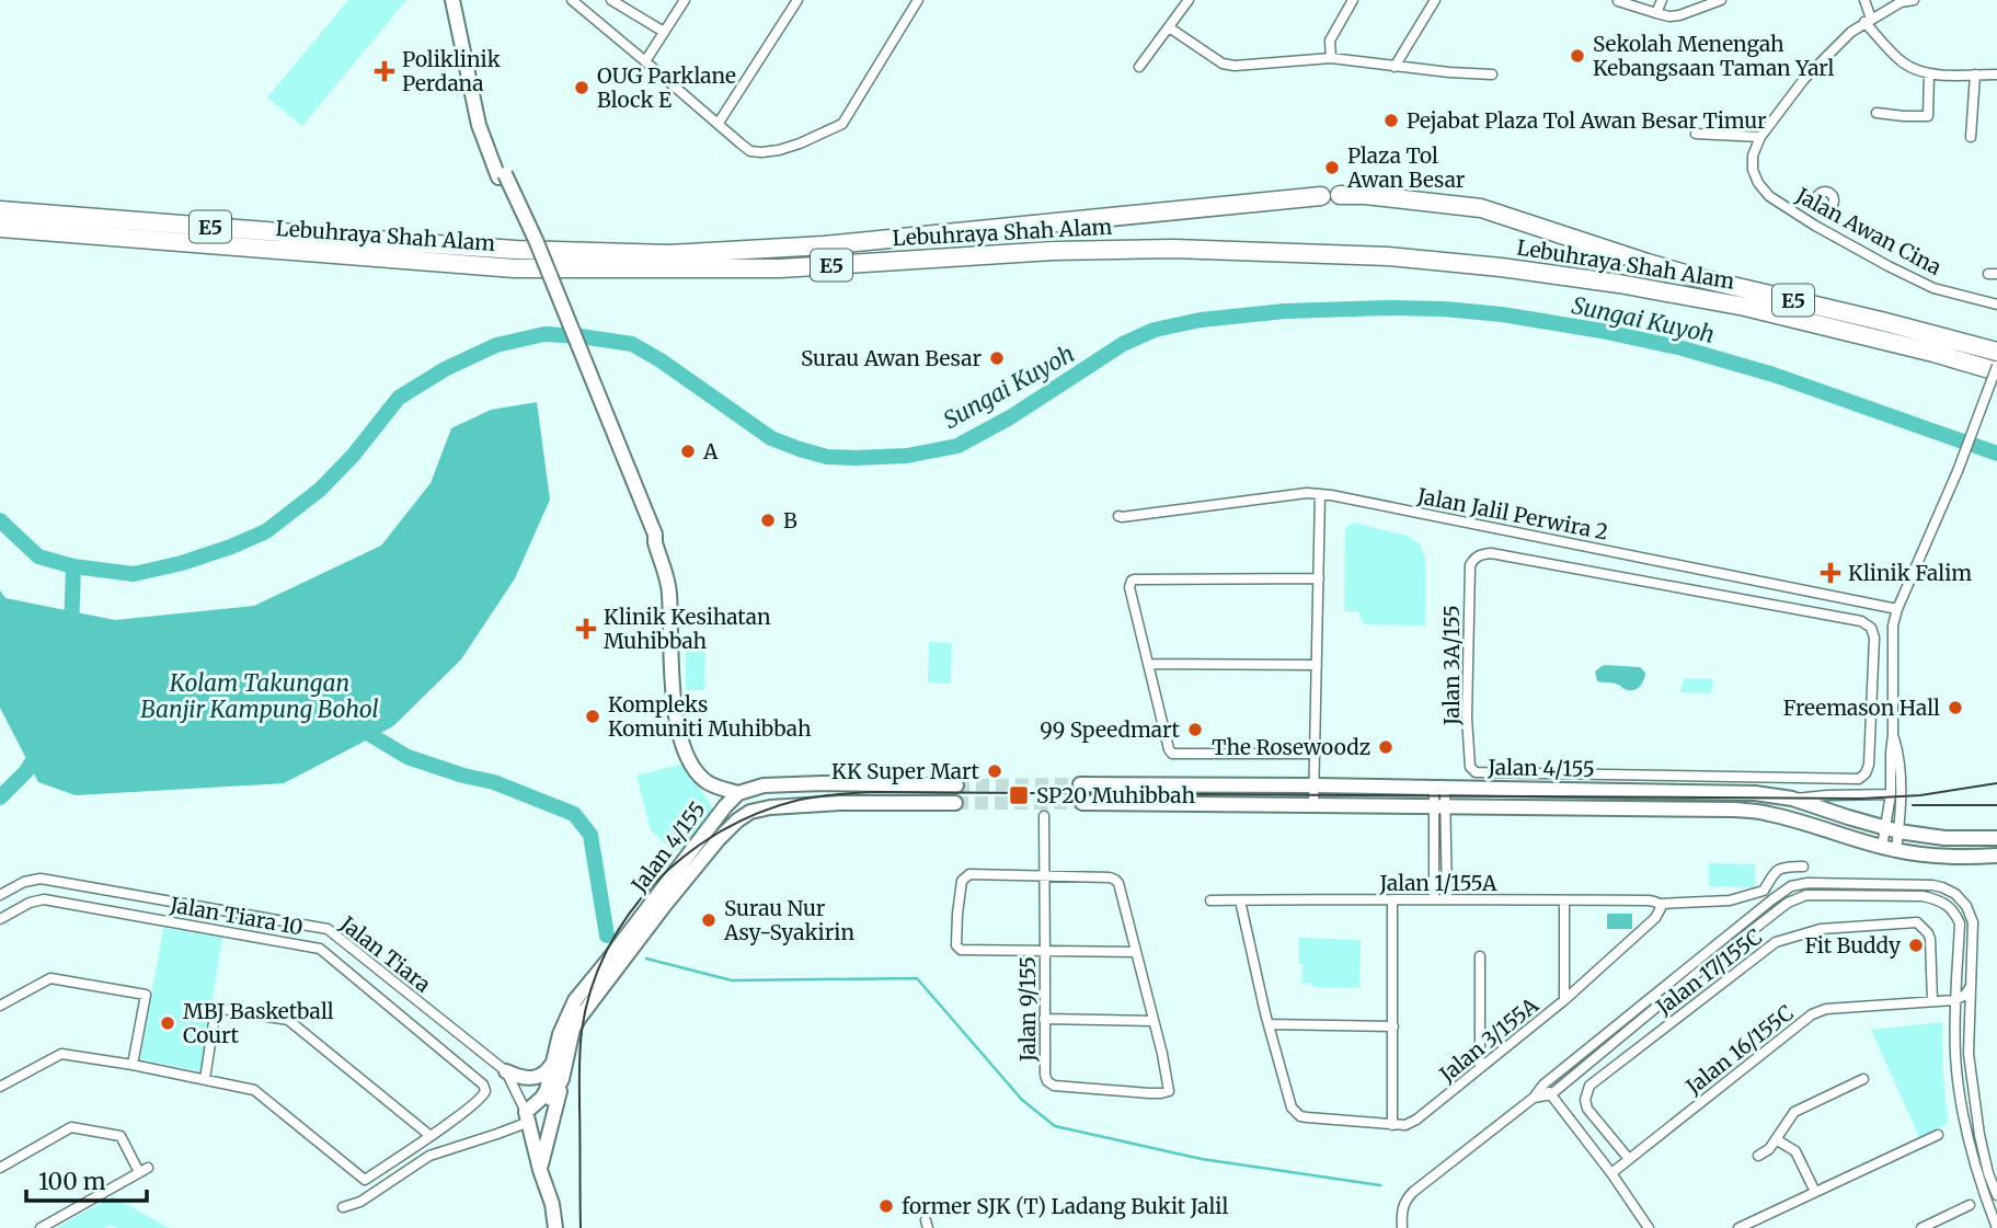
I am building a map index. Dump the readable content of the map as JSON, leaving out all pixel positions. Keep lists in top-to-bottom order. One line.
{"streets":{"highway":["E5","Lebuhraya Shah Alam"],"street":["Jalan Awan Cina","Jalan Jalil Perwira 2","Jalan 3A/155","Jalan 4/155","Jalan 1/155A","Jalan Tiara 10","Jalan Tiara","Jalan 17/155C","Jalan 9/155","Jalan 3/155A","Jalan 16/155C"]},"crossings":[["Jalan 4/155","Jalan Tiara"],["Jalan 1/155A","Jalan 3/155A"],["Jalan 17/155C","Jalan 16/155C"]],"water":["Sungai Kuyoh","Kolam Takungan Banjir Kampung Bohol"],"places":{"other":["Sekolah Menengah Kebangsaan Taman Yarl","OUG Parklane Block E","Pejabat Plaza Tol Awan Besar Timur","Plaza Tol Awan Besar","Surau Awan Besar","A","B","Freemason Hall","Kompleks Komuniti Muhibbah","99 Speedmart","The Rosewoodz","KK Super Mart","Surau Nur Asy-Syakirin","Fit Buddy","MBJ Basketball Court","former SJK (T) Ladang Bukit Jalil"],"health":["Poliklinik Perdana","Klinik Falim","Klinik Kesihatan Muhibbah"],"transit":["SP20 Muhibbah"]},"scale_bar":"100 m"}
